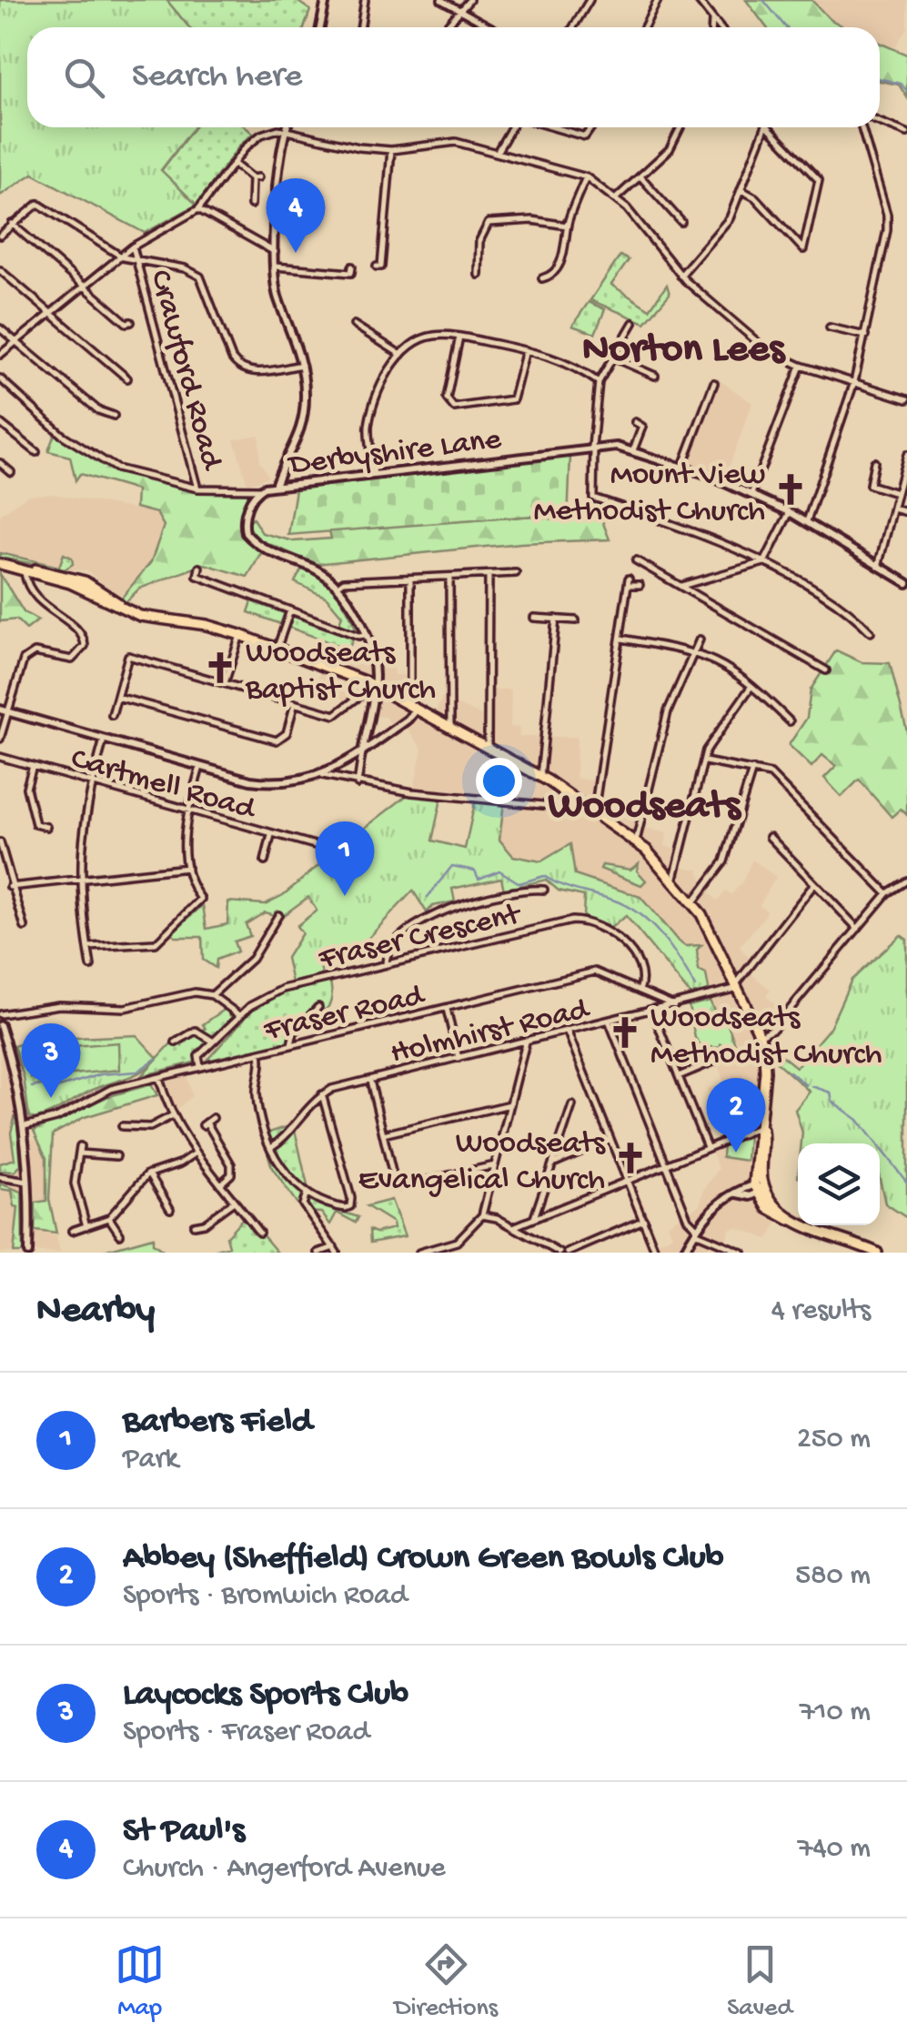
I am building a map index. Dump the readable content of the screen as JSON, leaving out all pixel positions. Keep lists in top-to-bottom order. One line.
{"streets":{"street":["Crawford Road","Derbyshire Lane","Cartmell Road","Fraser Crescent","Fraser Road","Holmhirst Road"]},"crossings":[["Crawford Road","Derbyshire Lane"],["Fraser Crescent","Fraser Road"],["Fraser Road","Holmhirst Road"]],"districts":["Norton Lees","Woodseats"],"places":{"church":["Mount View Methodist Church","Woodseats Baptist Church","Woodseats Methodist Church","Woodseats Evangelical Church"]},"page":{"search":"Search here","pins":["4","1","3","2"],"heading":["Nearby","4 results"],"list":[{"mark":"1","name":"Barbers Field","note":"Park","value":"250 m"},{"mark":"2","name":"Abbey (Sheffield) Crown Green Bowls Club","note":"Sports · Bromwich Road","value":"580 m"},{"mark":"3","name":"Laycocks Sports Club","note":"Sports · Fraser Road","value":"710 m"},{"mark":"4","name":"St Paul's","note":"Church · Angerford Avenue","value":"740 m"}],"nav":["Map","Directions","Saved"]}}
